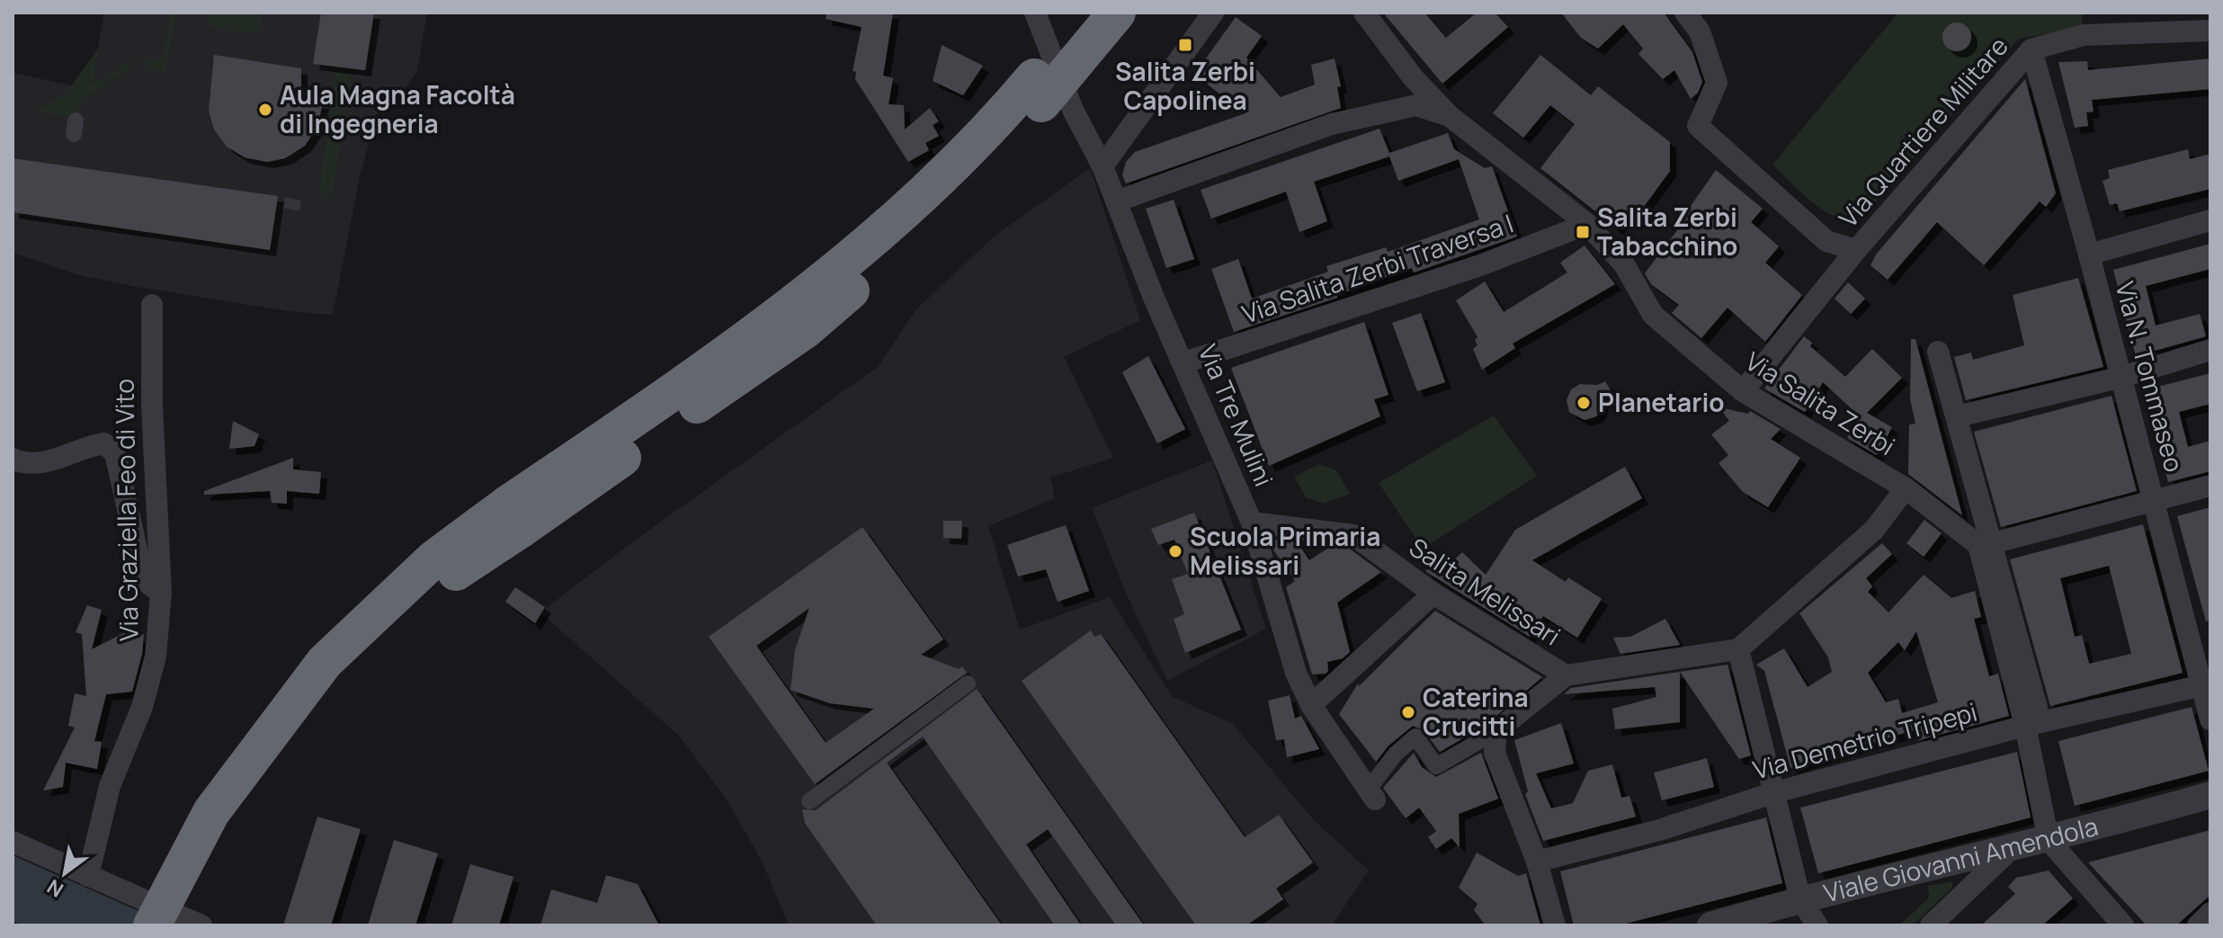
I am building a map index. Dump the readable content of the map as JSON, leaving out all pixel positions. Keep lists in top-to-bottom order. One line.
{"streets":{"street":["Via Quartiere Militare","Via Salita Zerbi Traversa I","Via N. Tommaseo","Via Salita Zerbi","Via Tre Mulini","Via Graziella Feo di Vito","Salita Melissari","Via Demetrio Tripepi","Viale Giovanni Amendola"]},"crossings":[["Via Quartiere Militare","Via N. Tommaseo"],["Via Quartiere Militare","Via Salita Zerbi"],["Via Salita Zerbi Traversa I","Via Salita Zerbi"],["Via Salita Zerbi Traversa I","Via Tre Mulini"],["Via N. Tommaseo","Via Demetrio Tripepi"],["Via Salita Zerbi","Via Demetrio Tripepi"],["Via Salita Zerbi","Viale Giovanni Amendola"],["Via Tre Mulini","Salita Melissari"]],"places":{"transit":["Salita Zerbi Capolinea","Salita Zerbi Tabacchino"],"other":["Aula Magna Facoltà di Ingegneria","Planetario","Scuola Primaria Melissari","Caterina Crucitti"]},"north":"bottom left"}
